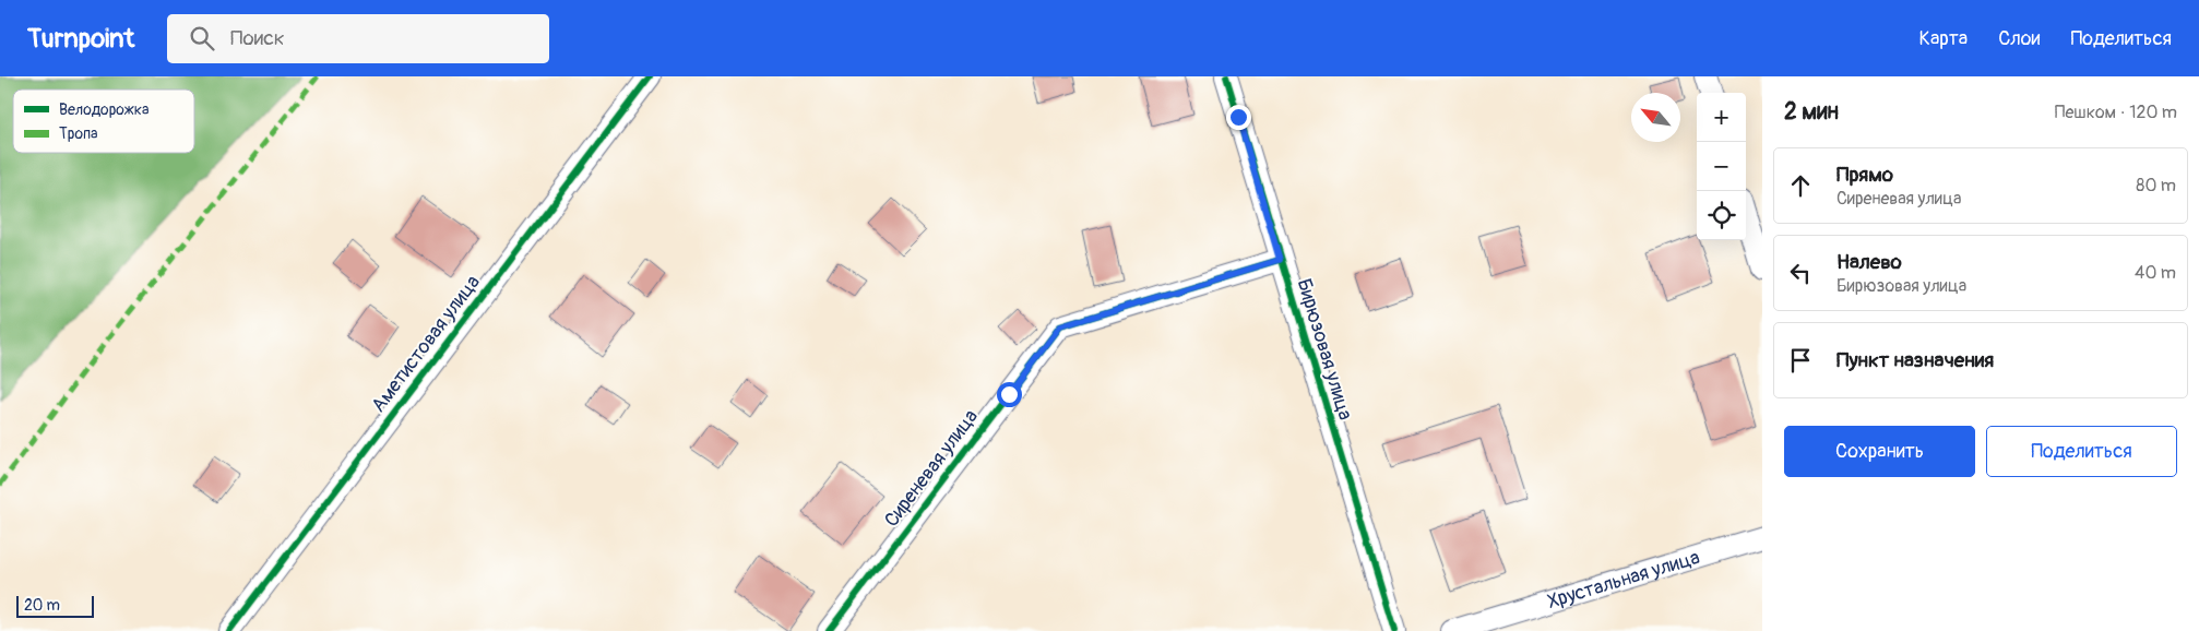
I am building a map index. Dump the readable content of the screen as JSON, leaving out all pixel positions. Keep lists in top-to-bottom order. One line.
{"streets":{"street":["Аметистовая улица","Бирюзовая улица","Сиреневая улица","Хрустальная улица"]},"crossings":[["Бирюзовая улица","Сиреневая улица"]],"legend":["Велодорожка","Тропа"],"scale_bar":"20 m","north":"top left","page":{"header":"Turnpoint","search":"Поиск","nav":["Карта","Слои","Поделиться"],"heading":["2 мин","Пешком · 120 m"],"map_buttons":["+","−"],"list":[["Прямо","Сиреневая улица","80 m"],["Налево","Бирюзовая улица","40 m"],"Пункт назначения"],"buttons":["Сохранить","Поделиться"],"scale":"20 m"}}
